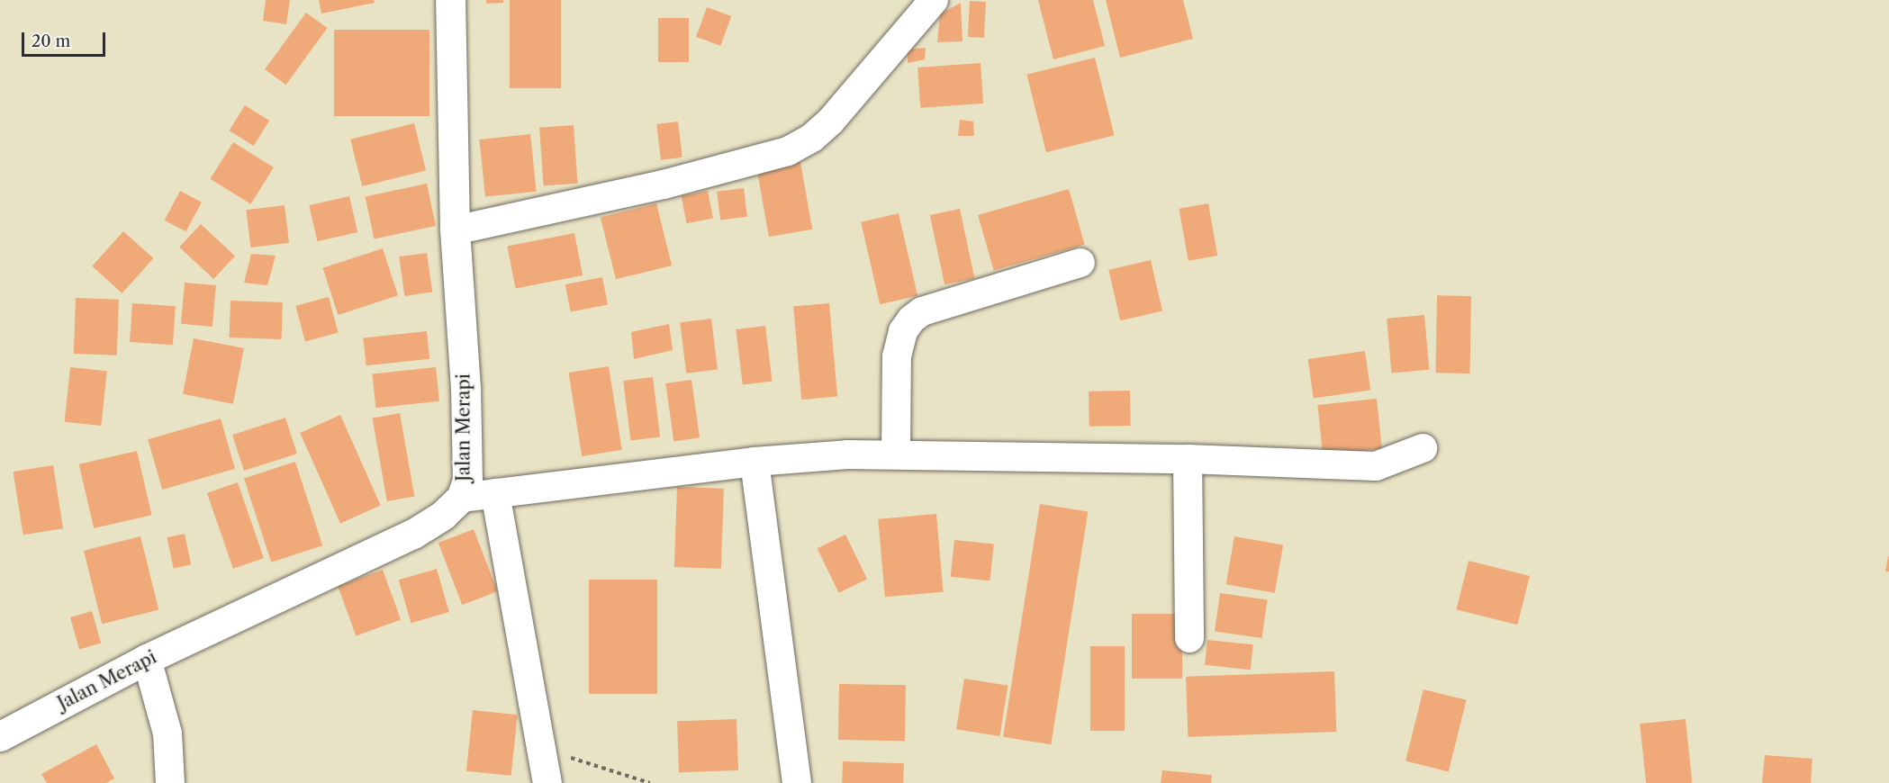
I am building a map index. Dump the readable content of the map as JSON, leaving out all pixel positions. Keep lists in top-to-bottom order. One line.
{"streets":{"street":["Jalan Merapi"]},"scale_bar":"20 m"}
